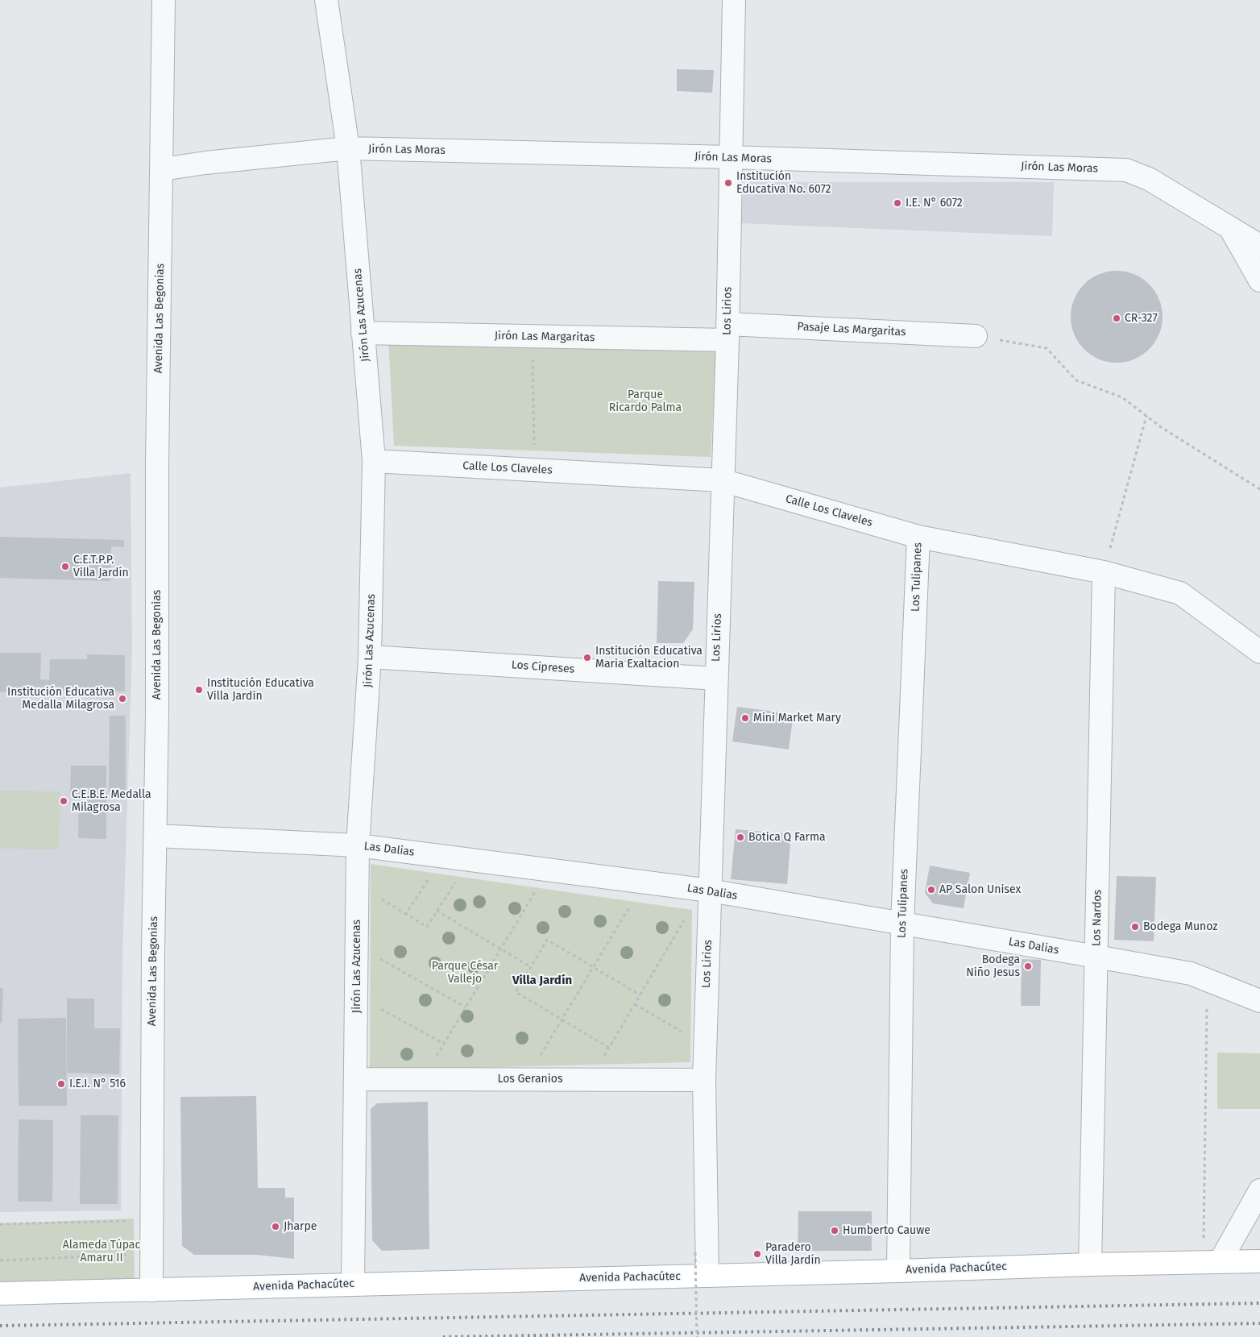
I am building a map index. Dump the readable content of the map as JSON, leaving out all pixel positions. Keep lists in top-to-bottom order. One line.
{"streets":{"main road":["Avenida Pachacútec"],"street":["Jirón Las Moras","Los Lirios","Jirón Las Azucenas","Avenida Las Begonias","Pasaje Las Margaritas","Jirón Las Margaritas","Calle Los Claveles","Los Tulipanes","Los Cipreses","Las Dalias","Los Nardos","Los Geranios"]},"crossings":[["Jirón Las Moras","Los Lirios"],["Jirón Las Moras","Jirón Las Azucenas"],["Jirón Las Moras","Avenida Las Begonias"],["Los Lirios","Pasaje Las Margaritas"],["Los Lirios","Jirón Las Margaritas"],["Los Lirios","Calle Los Claveles"],["Los Lirios","Los Cipreses"],["Los Lirios","Las Dalias"],["Los Lirios","Los Geranios"],["Los Lirios","Avenida Pachacútec"],["Jirón Las Azucenas","Jirón Las Margaritas"],["Jirón Las Azucenas","Calle Los Claveles"],["Jirón Las Azucenas","Los Cipreses"],["Jirón Las Azucenas","Las Dalias"],["Jirón Las Azucenas","Los Geranios"],["Jirón Las Azucenas","Avenida Pachacútec"],["Avenida Las Begonias","Las Dalias"],["Avenida Las Begonias","Avenida Pachacútec"],["Pasaje Las Margaritas","Jirón Las Margaritas"],["Calle Los Claveles","Los Tulipanes"],["Calle Los Claveles","Los Nardos"],["Los Tulipanes","Las Dalias"],["Los Tulipanes","Avenida Pachacútec"],["Las Dalias","Los Nardos"],["Los Nardos","Avenida Pachacútec"]],"districts":["Villa Jardín"],"parks":["Parque Ricardo Palma","Parque César Vallejo","Alameda Túpac Amaru II"],"places":["Institución Educativa No. 6072","I.E. N° 6072","CR-327","C.E.T.P.P. Villa Jardín","Institución Educativa Maria Exaltacion","Institución Educativa Villa Jardin","Institución Educativa Medalla Milagrosa","Mini Market Mary","C.E.B.E. Medalla Milagrosa","Botica Q Farma","AP Salon Unisex","Bodega Munoz","Bodega Niño Jesus","I.E.I. N° 516","Jharpe","Humberto Cauwe","Paradero Villa Jardín"]}
